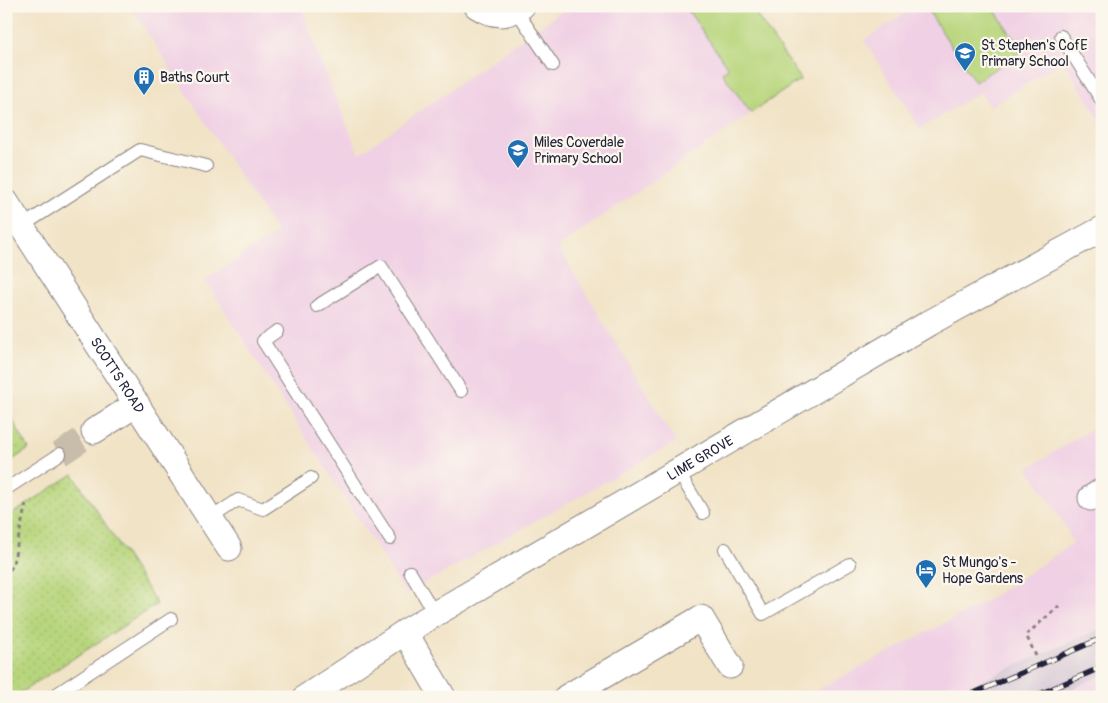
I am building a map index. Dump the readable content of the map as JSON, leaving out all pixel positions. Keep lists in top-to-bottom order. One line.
{"streets":{"street":["SCOTTS ROAD","LIME GROVE"]},"places":{"school or university":["St Stephen's CofE Primary School","Miles Coverdale Primary School"],"building":["Baths Court"],"hotel":["St Mungo's - Hope Gardens"]}}
